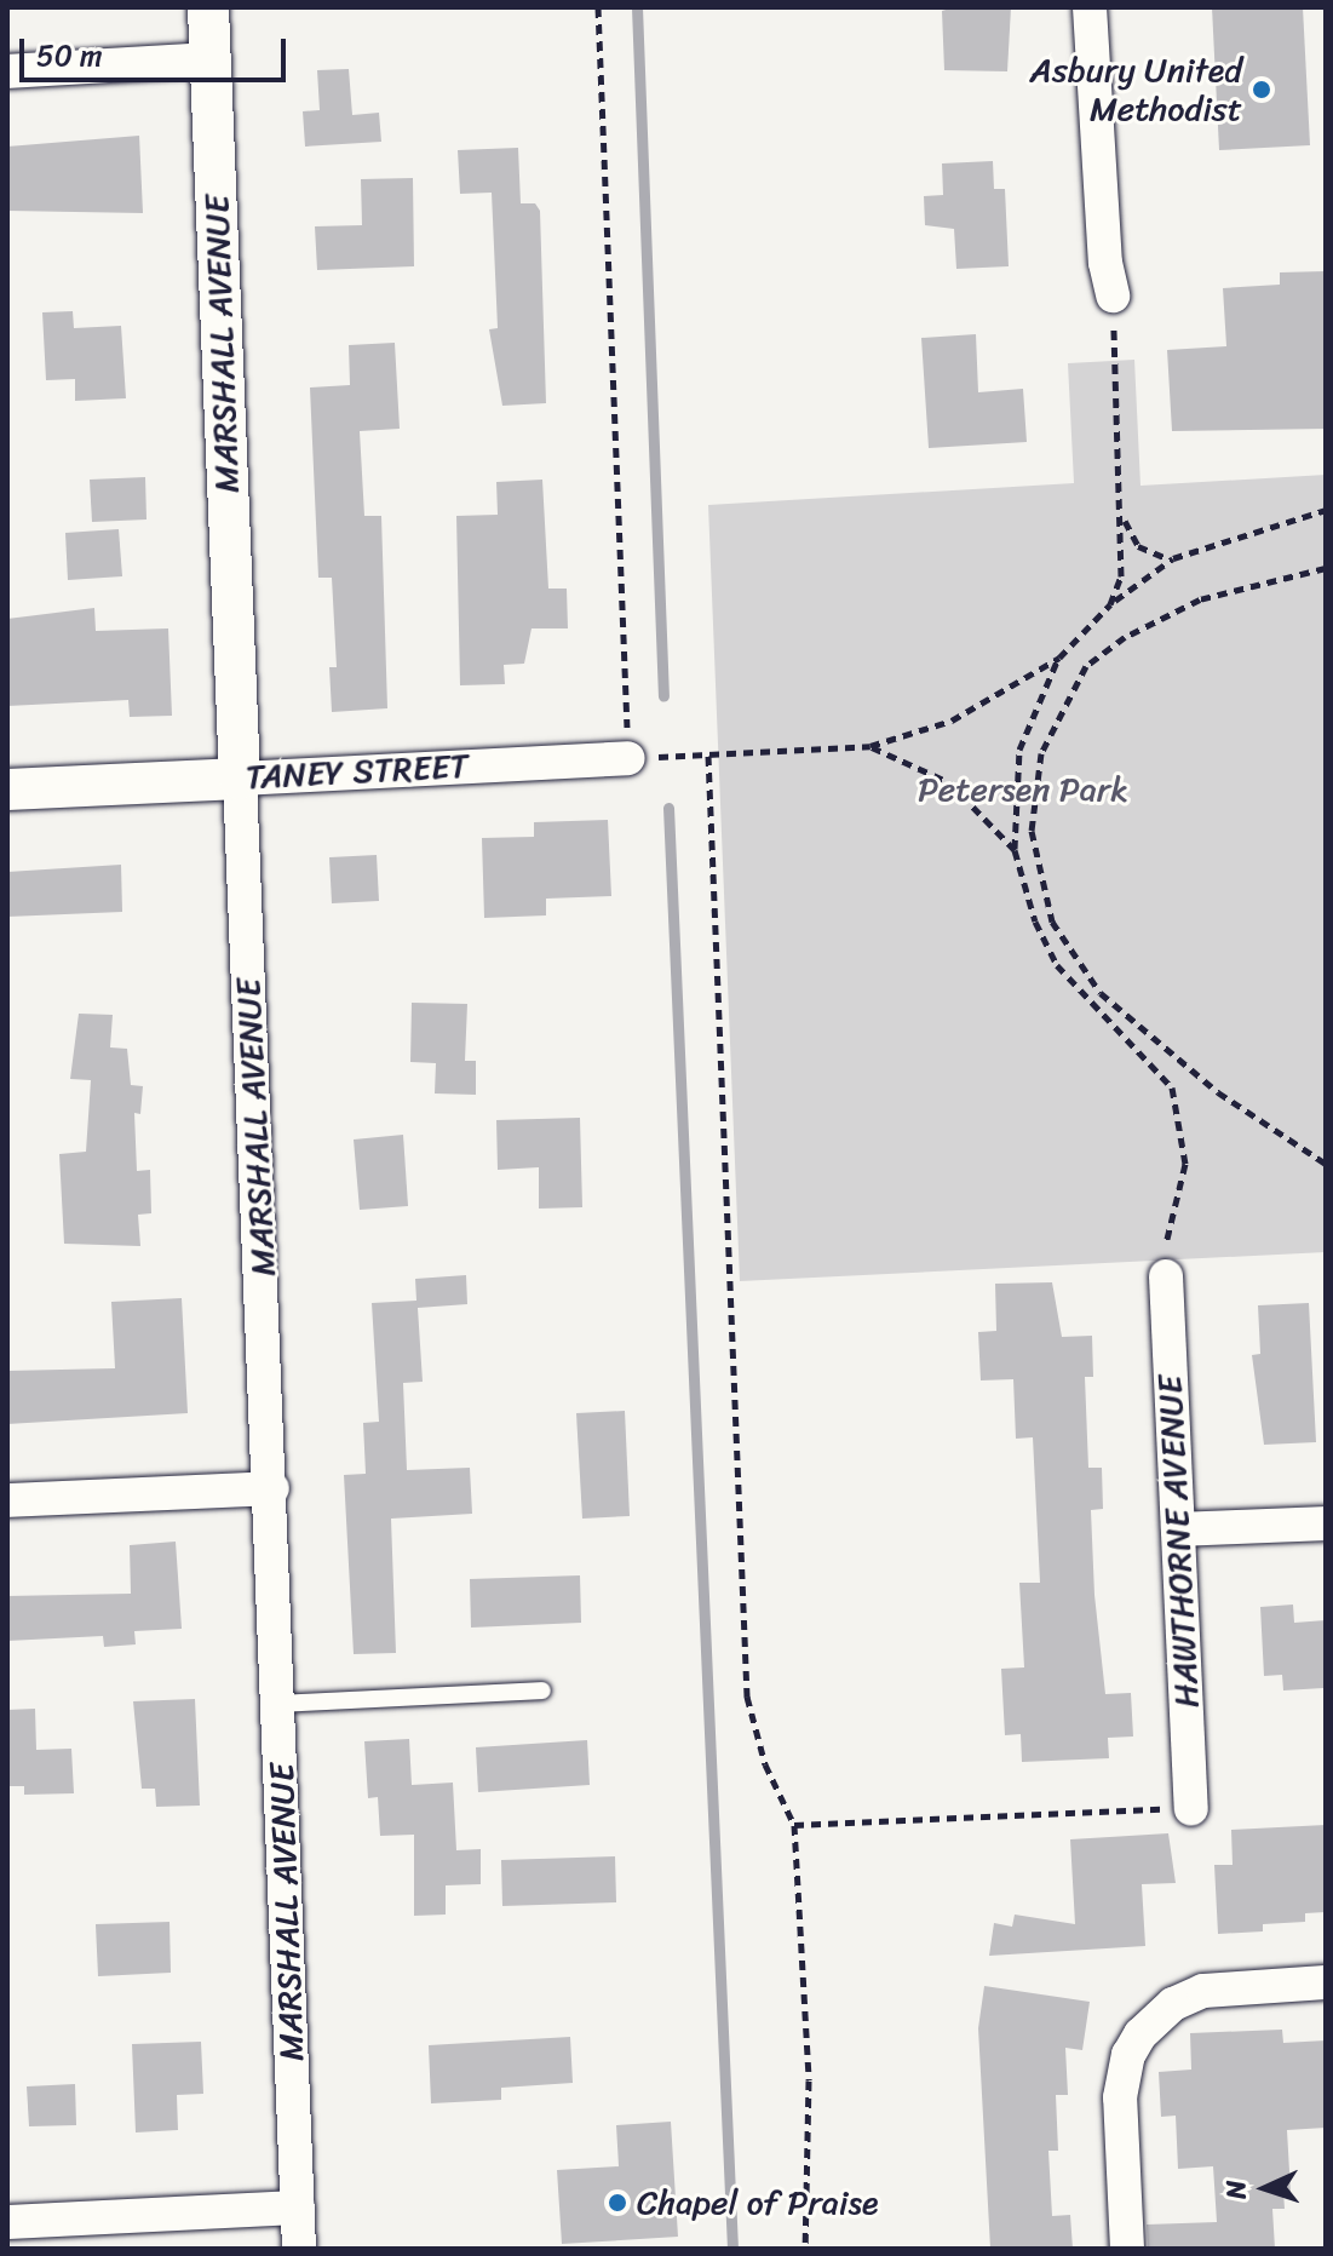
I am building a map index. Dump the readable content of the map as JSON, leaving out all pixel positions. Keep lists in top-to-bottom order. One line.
{"streets":{"street":["MARSHALL AVENUE","TANEY STREET","HAWTHORNE AVENUE"]},"crossings":[["MARSHALL AVENUE","TANEY STREET"]],"parks":["Petersen Park"],"places":["Asbury United Methodist","Chapel of Praise"],"scale_bar":"50 m","north":"left"}
